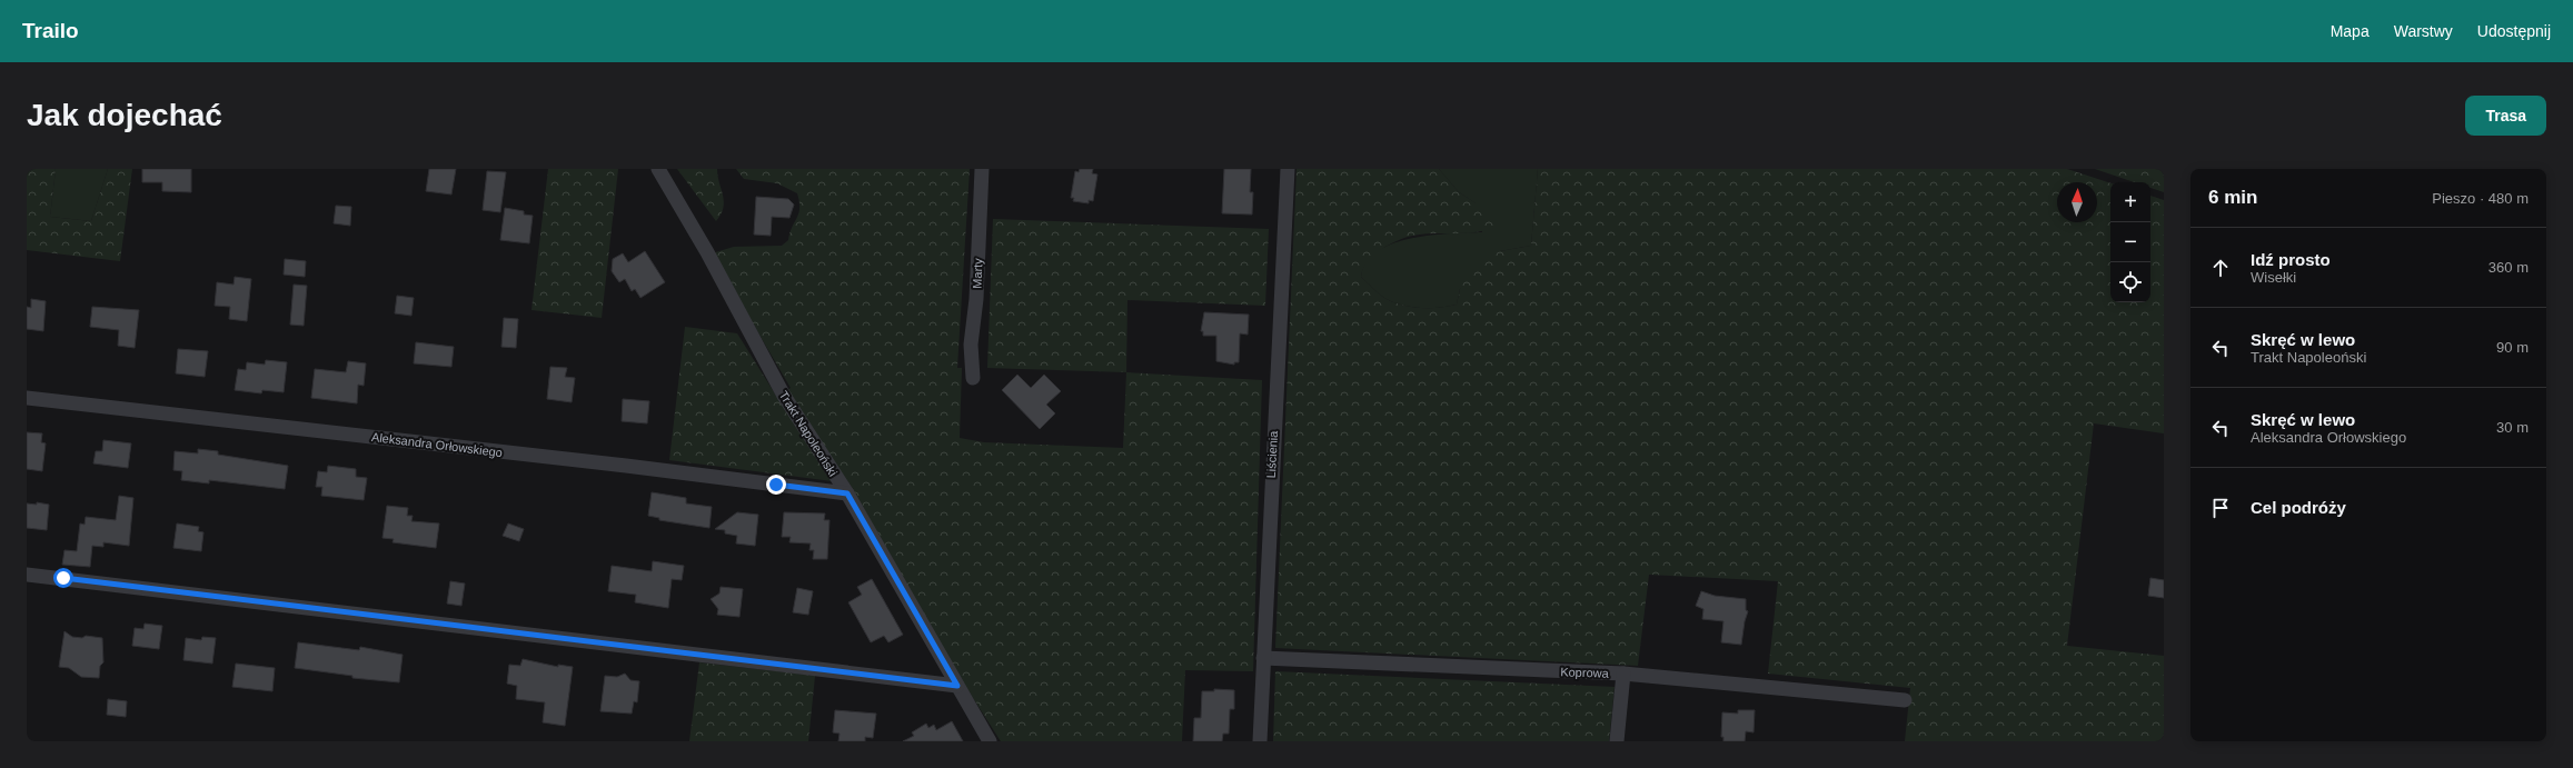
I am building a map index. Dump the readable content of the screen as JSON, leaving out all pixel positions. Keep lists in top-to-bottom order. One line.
{"streets":{"street":["Marty","Trakt Napoleoński","Aleksandra Orłowskiego","Liścienia","Koprowa"]},"crossings":[["Trakt Napoleoński","Aleksandra Orłowskiego"],["Liścienia","Koprowa"]],"north":"top","page":{"header":"Trailo","nav":["Mapa","Warstwy","Udostępnij"],"buttons":"Trasa","title":"Jak dojechać","heading":["6 min","Pieszo · 480 m"],"map_buttons":["+","−"],"list":[["Idź prosto","Wisełki","360 m"],["Skręć w lewo","Trakt Napoleoński","90 m"],["Skręć w lewo","Aleksandra Orłowskiego","30 m"],"Cel podróży"]}}
